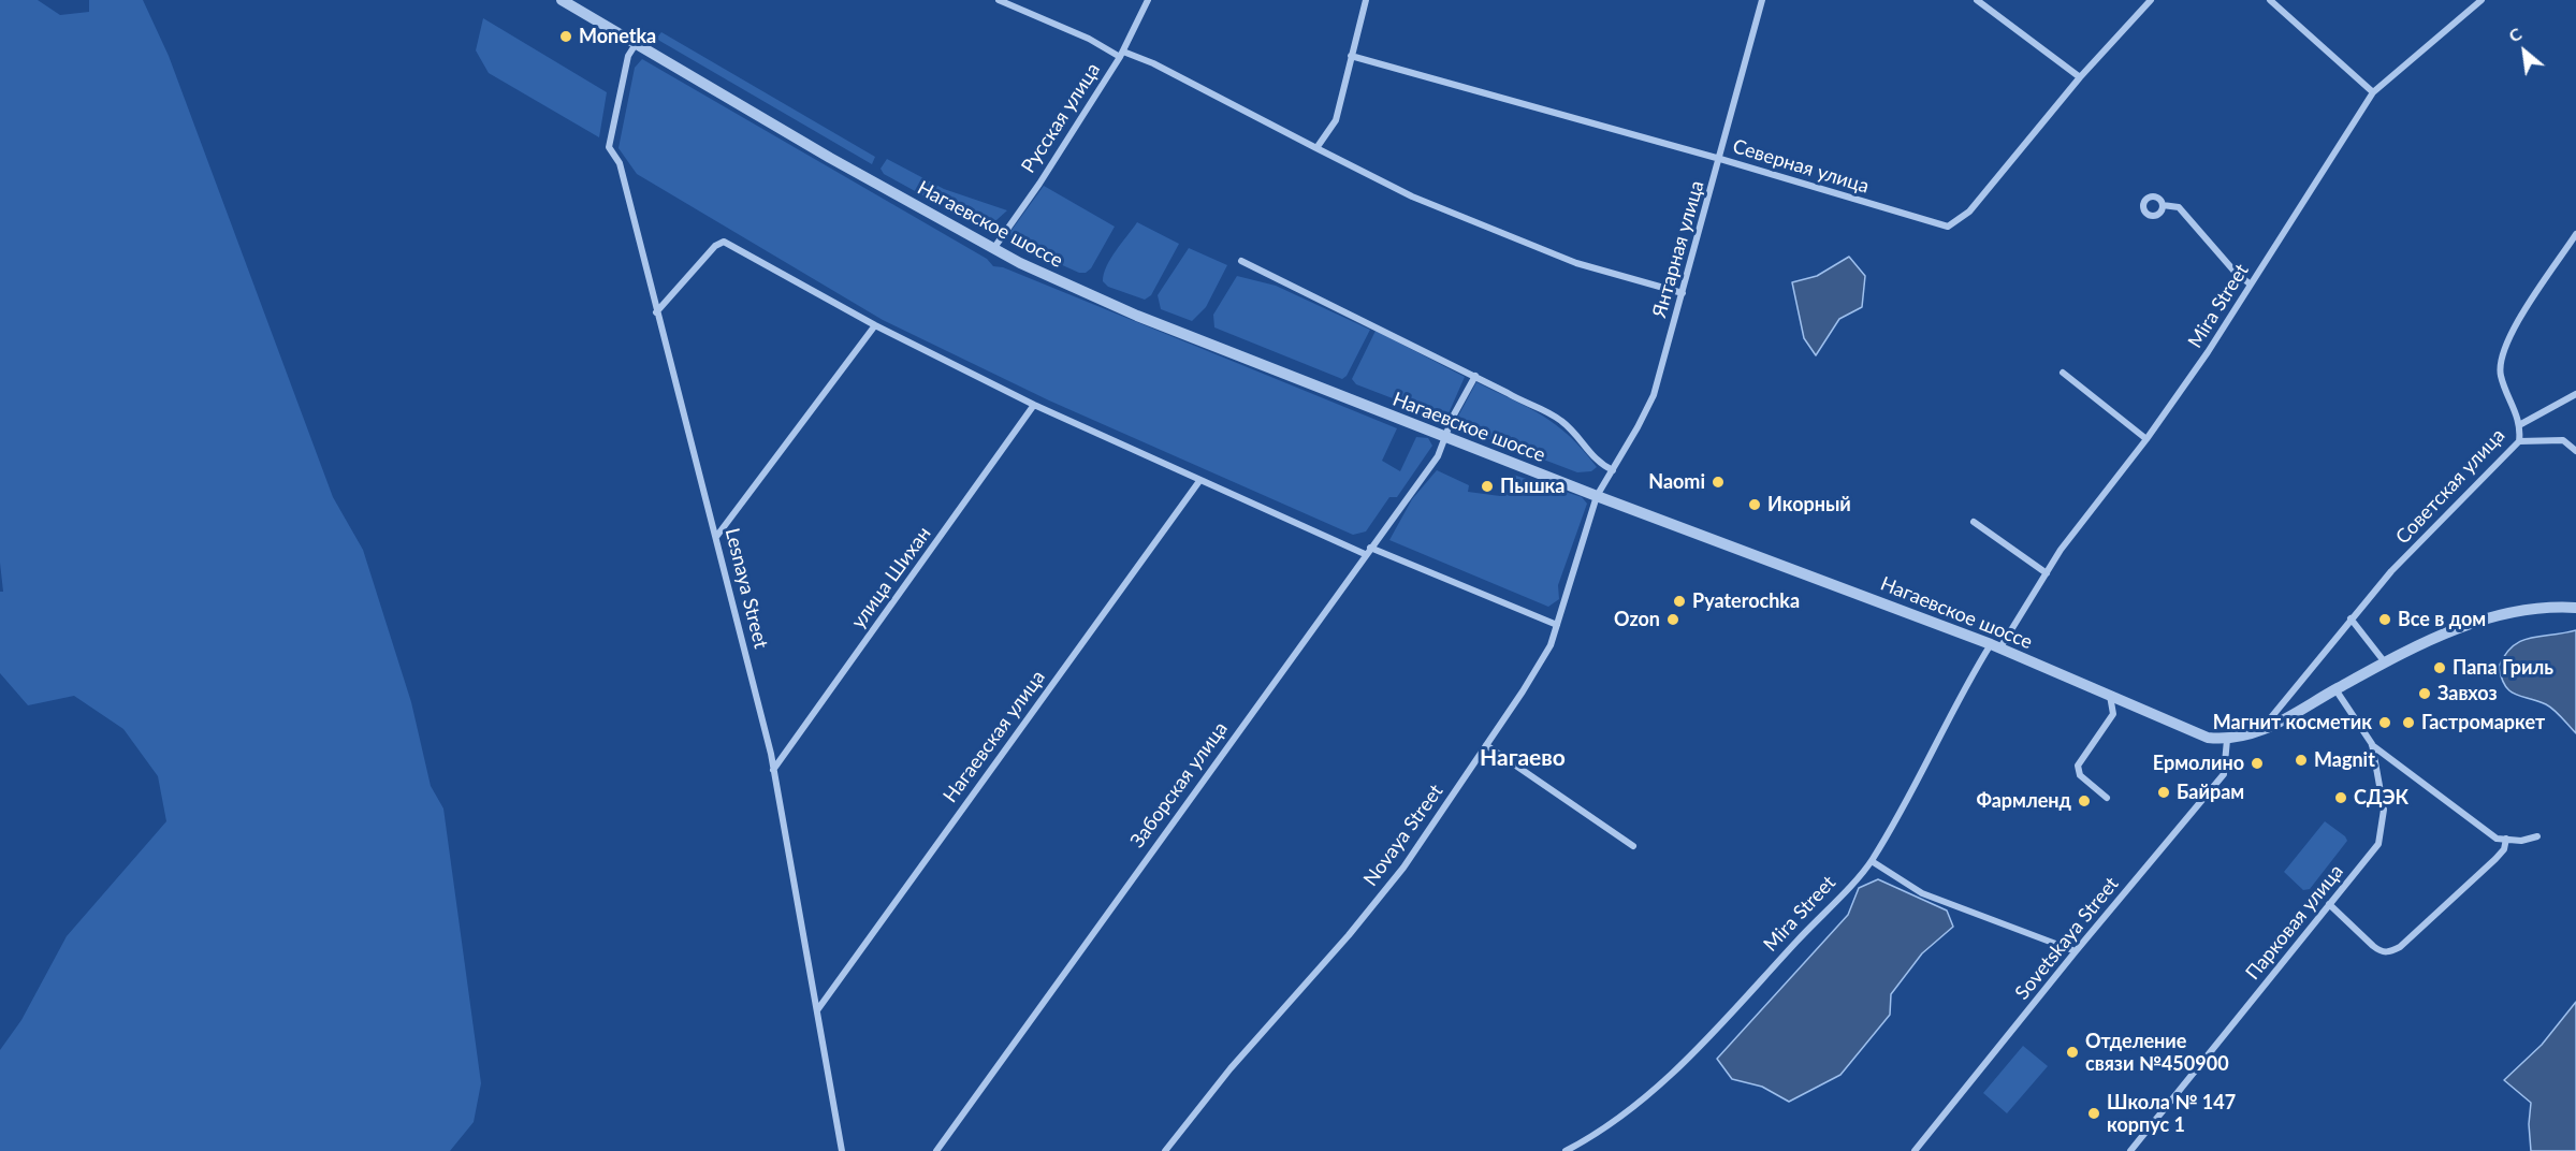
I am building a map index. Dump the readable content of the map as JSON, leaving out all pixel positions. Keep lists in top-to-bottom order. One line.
{"streets":{"street":["Русская улица","Северная улица","Нагаевское шоссе","Янтарная улица","Mira Street","Советская улица","улица Шихан","Lesnaya Street","Нагаевская улица","Заборская улица","Novaya Street","Парковая улица","Sovetskaya Street"]},"crossings":[["Русская улица","Нагаевское шоссе"],["Северная улица","Янтарная улица"],["Нагаевское шоссе","Янтарная улица"],["Нагаевское шоссе","Mira Street"],["Нагаевское шоссе","Советская улица"],["Нагаевское шоссе","Lesnaya Street"],["Нагаевское шоссе","Заборская улица"],["Нагаевское шоссе","Novaya Street"],["Нагаевское шоссе","Парковая улица"],["Нагаевское шоссе","Sovetskaya Street"],["Янтарная улица","Novaya Street"],["улица Шихан","Lesnaya Street"],["Lesnaya Street","Нагаевская улица"]],"districts":["Нагаево"],"places":["Monetka","Naomi","Пышка","Икорный","Pyaterochka","Ozon","Все в дом","Папа Гриль","Завхоз","Магнит косметик","Гастромаркет","Magnit","Ермолино","Байрам","СДЭК","Фармленд","Отделение связи №450900","Школа № 147 корпус 1"],"north":"top left"}
